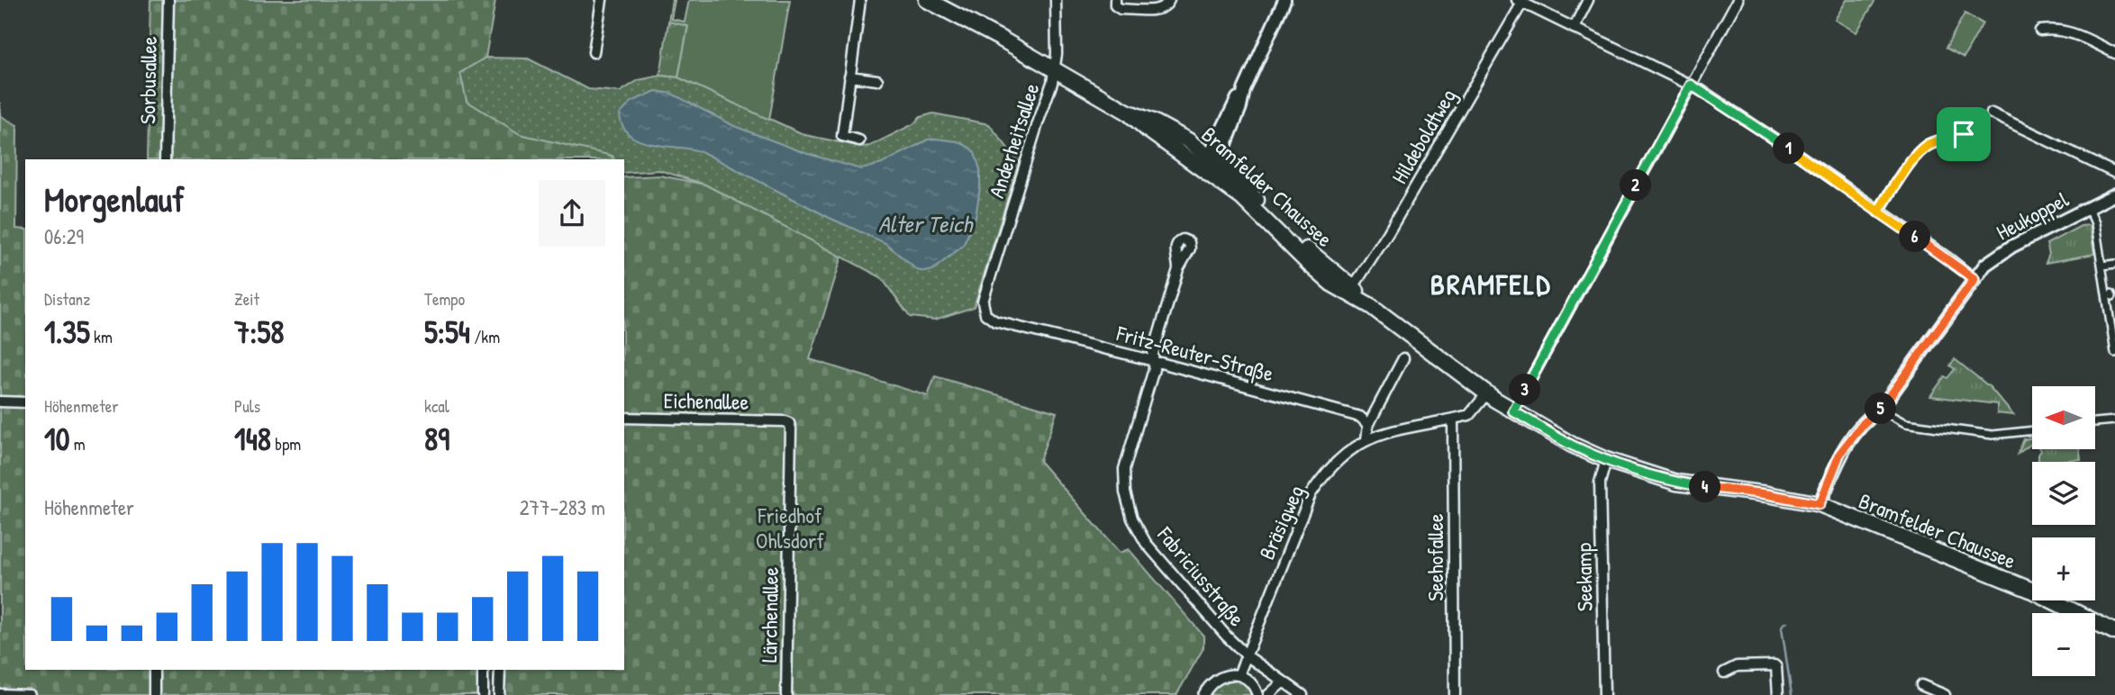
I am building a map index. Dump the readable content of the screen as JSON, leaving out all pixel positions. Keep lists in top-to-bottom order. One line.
{"streets":{"main road":["Bramfelder Chaussee"],"street":["Sorbusallee","Hildeboldtweg","Anderheitsallee","Heukoppel","Fritz-Reuter-Straße","Eichenallee","Bräsigweg","Seehofallee","Fabriciusstraße","Seekamp","Lärchenallee"]},"crossings":[["Hildeboldtweg","Bramfelder Chaussee"],["Anderheitsallee","Bramfelder Chaussee"],["Anderheitsallee","Fritz-Reuter-Straße"],["Bramfelder Chaussee","Heukoppel"],["Bramfelder Chaussee","Bräsigweg"],["Bramfelder Chaussee","Seekamp"],["Fritz-Reuter-Straße","Fabriciusstraße"],["Eichenallee","Lärchenallee"],["Bräsigweg","Seehofallee"],["Bräsigweg","Fabriciusstraße"]],"districts":["BRAMFELD"],"water":["Alter Teich"],"parks":["Friedhof Ohlsdorf"],"north":"left","page":{"pins":["1","2","6","3","5","4"],"heading":["Morgenlauf","06:29"],"stats":[["Distanz","1.35 km"],["Zeit","7:58"],["Tempo","5:54 /km"],["Höhenmeter","10 m"],["Puls","148 bpm"],["kcal","89"]],"map_buttons":["+","−"],"chart":["Höhenmeter","277–283 m"]}}
